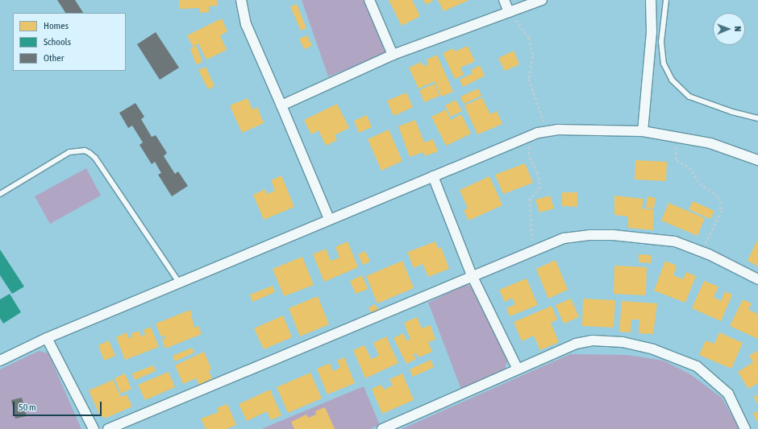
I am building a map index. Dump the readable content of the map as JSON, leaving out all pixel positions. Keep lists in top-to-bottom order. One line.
{"legend":["Homes","Schools","Other"],"scale_bar":"50 m","north":"right"}
